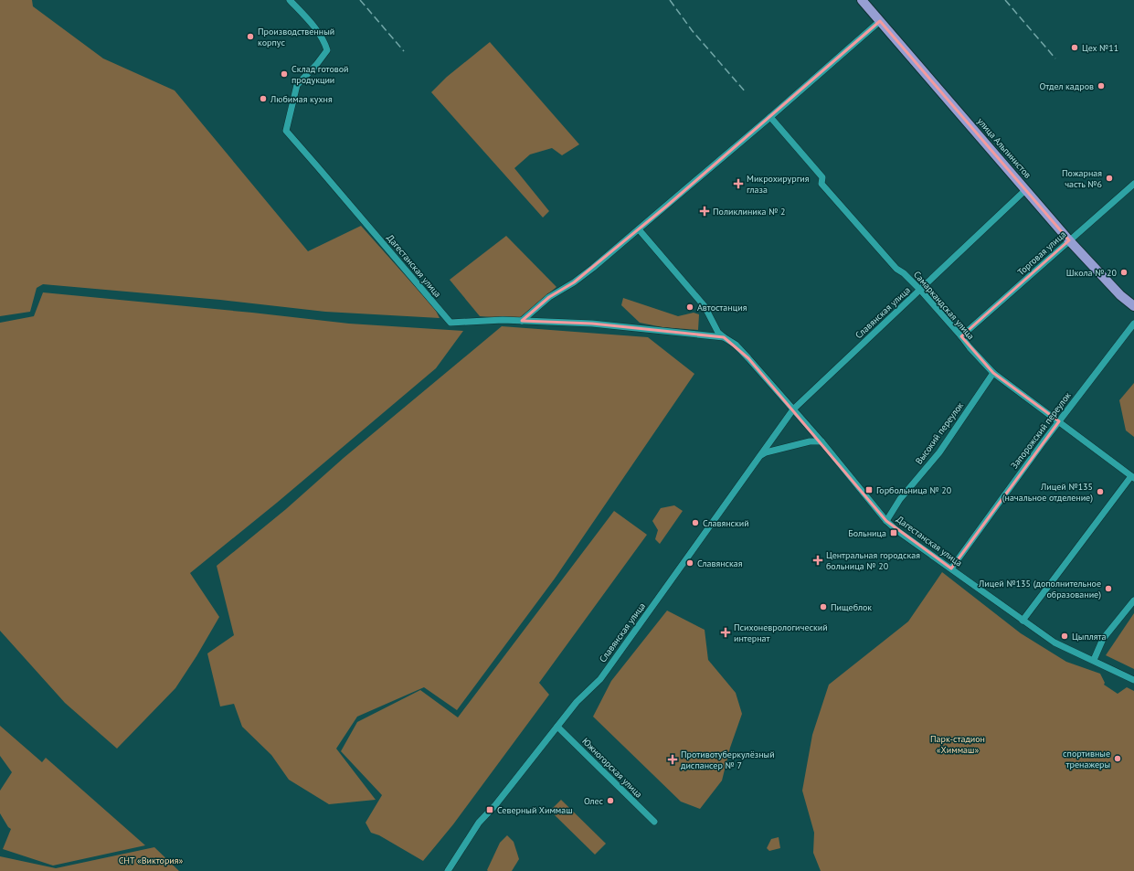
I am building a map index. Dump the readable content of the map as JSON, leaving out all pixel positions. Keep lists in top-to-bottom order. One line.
{"streets":{"main road":["улица Альпинистов"],"street":["Торговая улица","Дагестанская улица","Самаркандская улица","Славянская улица","Запорожский переулок","Высокий переулок","Южногорская улица"]},"crossings":[["улица Альпинистов","Торговая улица"],["улица Альпинистов","Славянская улица"],["Торговая улица","Самаркандская улица"],["Дагестанская улица","Славянская улица"],["Дагестанская улица","Запорожский переулок"],["Дагестанская улица","Высокий переулок"],["Самаркандская улица","Славянская улица"],["Самаркандская улица","Запорожский переулок"],["Самаркандская улица","Высокий переулок"],["Славянская улица","Южногорская улица"]],"parks":["Парк-стадион «Химмаш»","СНТ «Виктория»"],"places":{"other":["Производственный корпус","Цех №11","Склад готовой продукции","Отдел кадров","Любимая кухня","Пожарная часть №6","Школа № 20","Автостанция","Лицей №135 (начальное отделение)","Славянский","Славянская","Лицей №135 (дополнительное образование)","Пищеблок","Цыплята","спортивные тренажеры","Олес"],"health":["Микрохирургия глаза","Поликлиника № 2","Центральная городская больница № 20","Психоневрологический интернат","Противотуберкулёзный диспансер № 7"],"transit":["Горбольница № 20","Больница","Северный Химмаш"]}}
